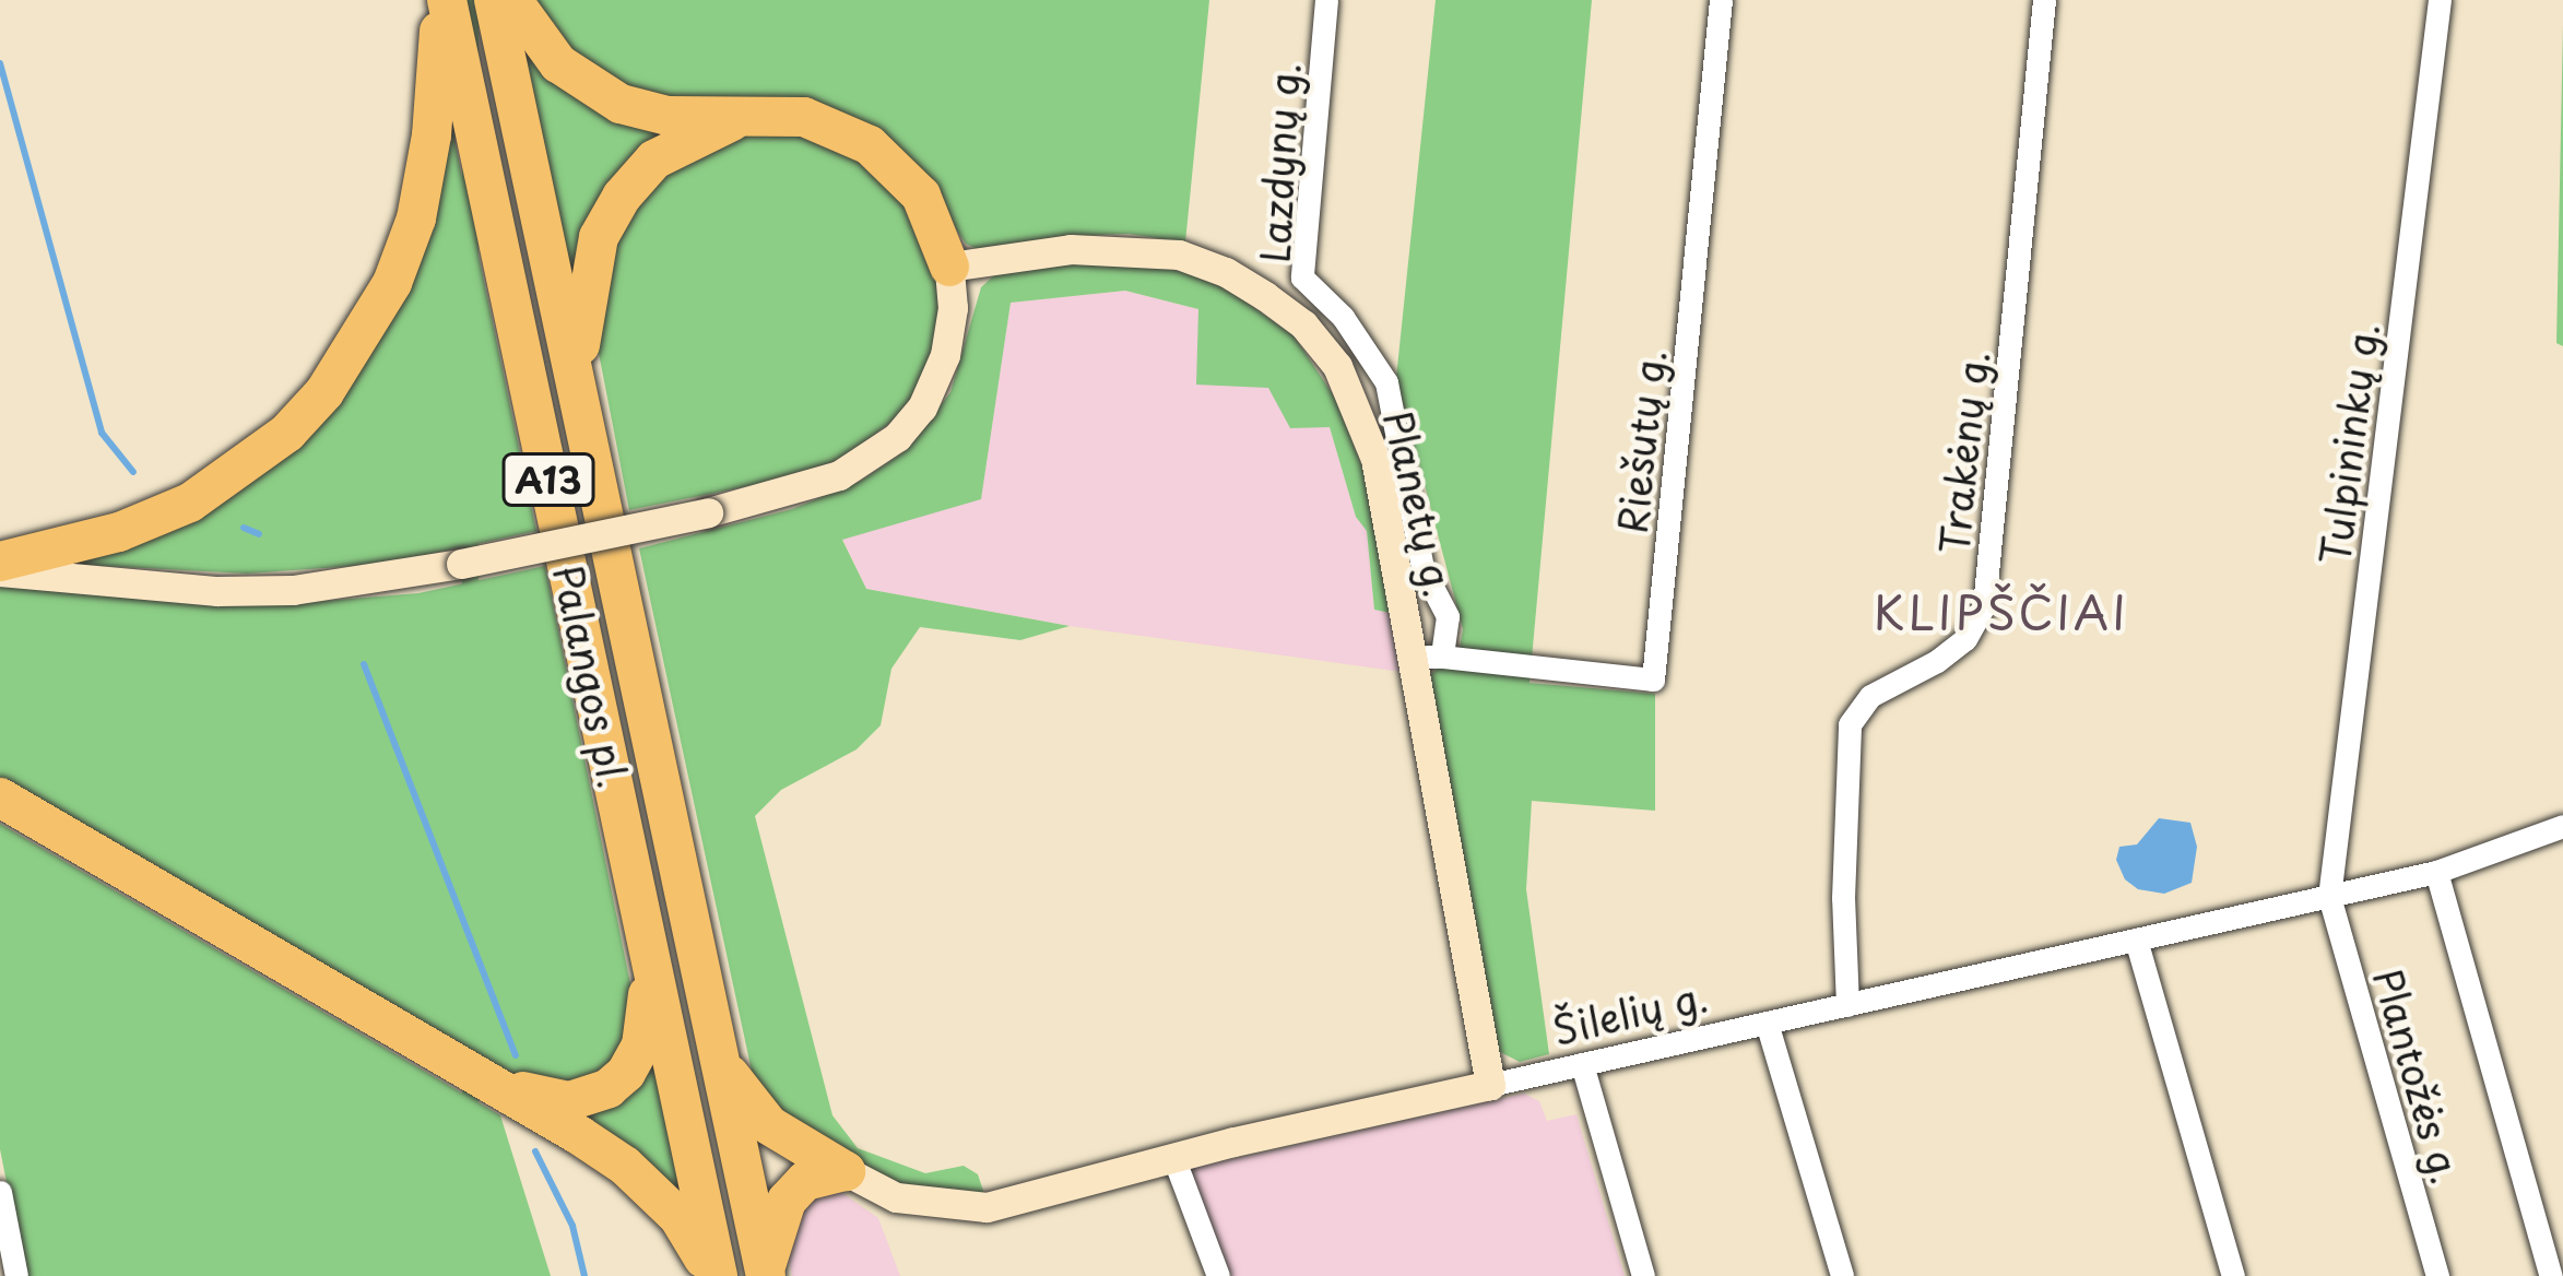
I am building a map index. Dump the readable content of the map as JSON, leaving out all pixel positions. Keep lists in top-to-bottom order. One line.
{"streets":{"highway":["A13","Palangos pl."],"main road":["Planetų g.","Šilelių g."],"street":["Lazdynų g.","Riešutų g.","Tulpininkų g.","Trakėnų g.","Plantožės g."]},"crossings":[["Lazdynų g.","Riešutų g."],["Lazdynų g.","Planetų g."],["Riešutų g.","Planetų g."],["Tulpininkų g.","Šilelių g."],["Tulpininkų g.","Plantožės g."],["Trakėnų g.","Šilelių g."],["Planetų g.","Šilelių g."],["Šilelių g.","Plantožės g."]],"districts":["KLIPŠČIAI"]}
